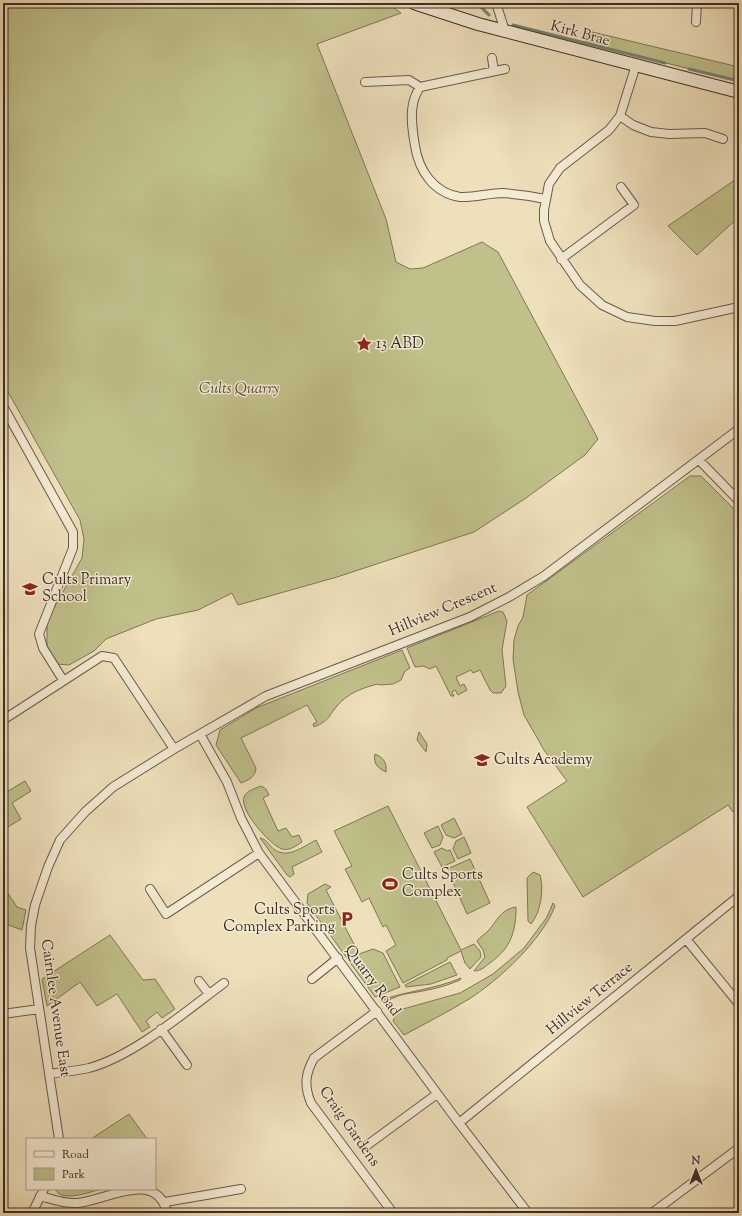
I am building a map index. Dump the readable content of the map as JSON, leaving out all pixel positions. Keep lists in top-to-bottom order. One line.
{"streets":{"street":["Kirk Brae","Hillview Crescent","Quarry Road","Hillview Terrace","Cairnlee Avenue East","Craig Gardens"]},"crossings":[["Hillview Crescent","Quarry Road"],["Hillview Crescent","Cairnlee Avenue East"],["Quarry Road","Hillview Terrace"],["Quarry Road","Craig Gardens"]],"parks":["Cults Quarry"],"places":{"place":["13 ABD"],"school or university":["Cults Primary School","Cults Academy"],"sports":["Cults Sports Complex"],"parking":["Cults Sports Complex Parking"]},"legend":["Road","Park"],"north":"top"}
